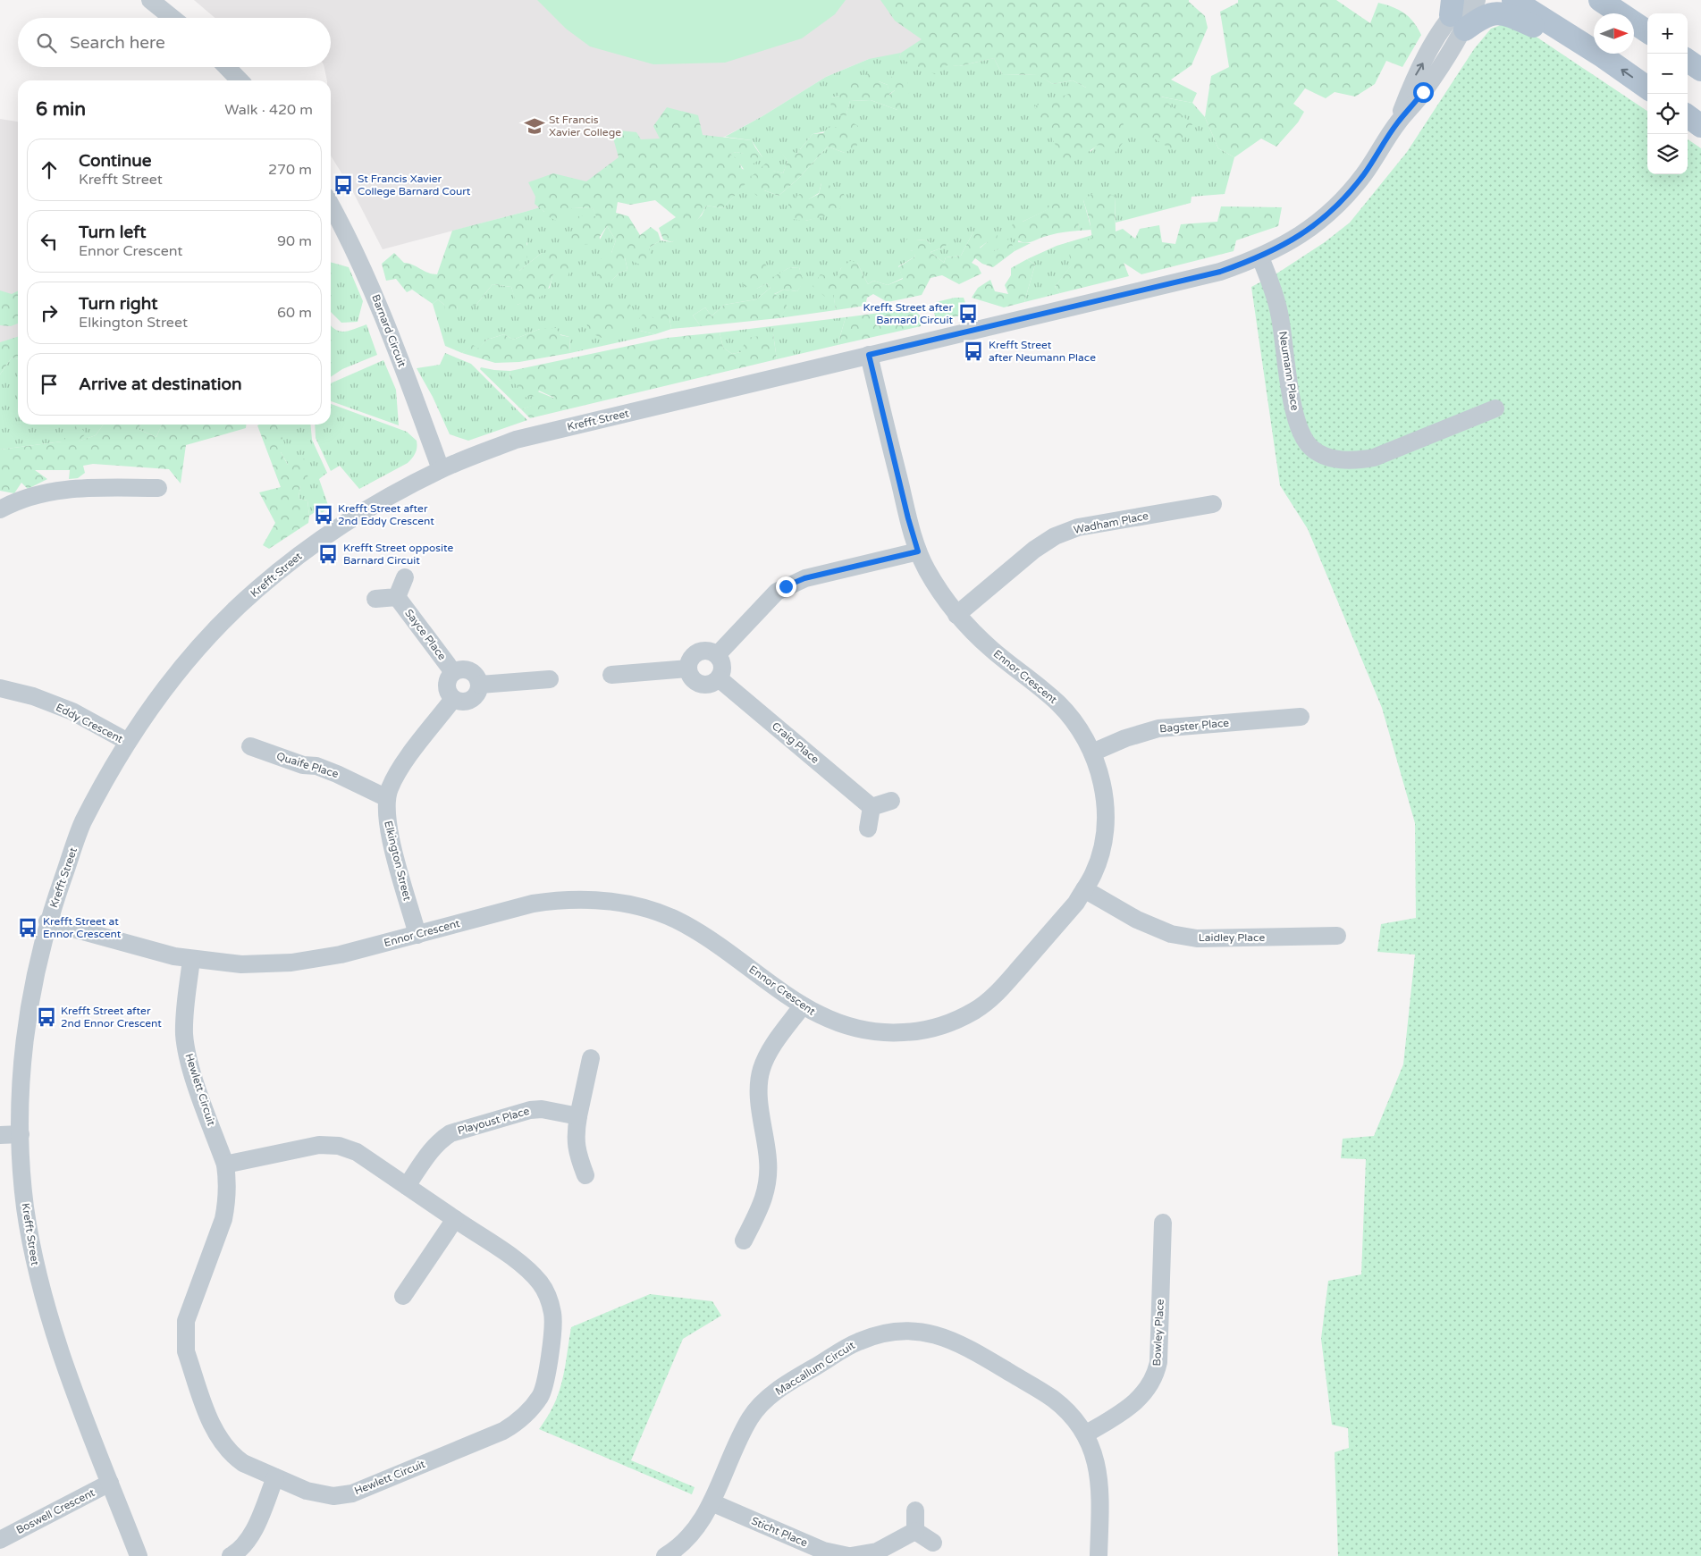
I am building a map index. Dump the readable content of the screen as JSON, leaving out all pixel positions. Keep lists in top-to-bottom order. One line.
{"streets":{"street":["Barnard Circuit","Neumann Place","Krefft Street","Wadham Place","Sayce Place","Ennor Crescent","Eddy Crescent","Bagster Place","Craig Place","Quaife Place","Elkington Street","Laidley Place","Hewlett Circuit","Playoust Place","Bowley Place","Maccallum Circuit","Boswell Crescent","Sticht Place"]},"crossings":[["Barnard Circuit","Krefft Street"],["Neumann Place","Krefft Street"],["Krefft Street","Ennor Crescent"],["Krefft Street","Eddy Crescent"],["Krefft Street","Boswell Crescent"],["Wadham Place","Ennor Crescent"],["Sayce Place","Elkington Street"],["Ennor Crescent","Bagster Place"],["Ennor Crescent","Elkington Street"],["Ennor Crescent","Laidley Place"],["Ennor Crescent","Hewlett Circuit"],["Quaife Place","Elkington Street"],["Hewlett Circuit","Playoust Place"],["Bowley Place","Maccallum Circuit"],["Maccallum Circuit","Sticht Place"]],"places":{"school or university":["St Francis Xavier College"],"bus stop":["St Francis Xavier College Barnard Court","Krefft Street after Barnard Circuit","Krefft Street after Neumann Place","Krefft Street after 2nd Eddy Crescent","Krefft Street opposite Barnard Circuit","Krefft Street at Ennor Crescent","Krefft Street after 2nd Ennor Crescent"]},"north":"right","page":{"map_buttons":["+","−"],"search":"Search here","heading":["6 min","Walk · 420 m"],"list":[["Continue","Krefft Street","270 m"],["Turn left","Ennor Crescent","90 m"],["Turn right","Elkington Street","60 m"],"Arrive at destination"]}}
